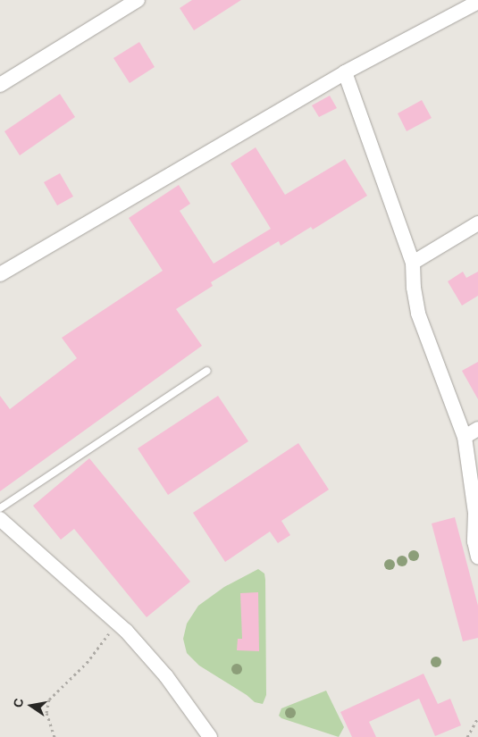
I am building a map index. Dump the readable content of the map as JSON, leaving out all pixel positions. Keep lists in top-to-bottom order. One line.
{"north":"left"}
